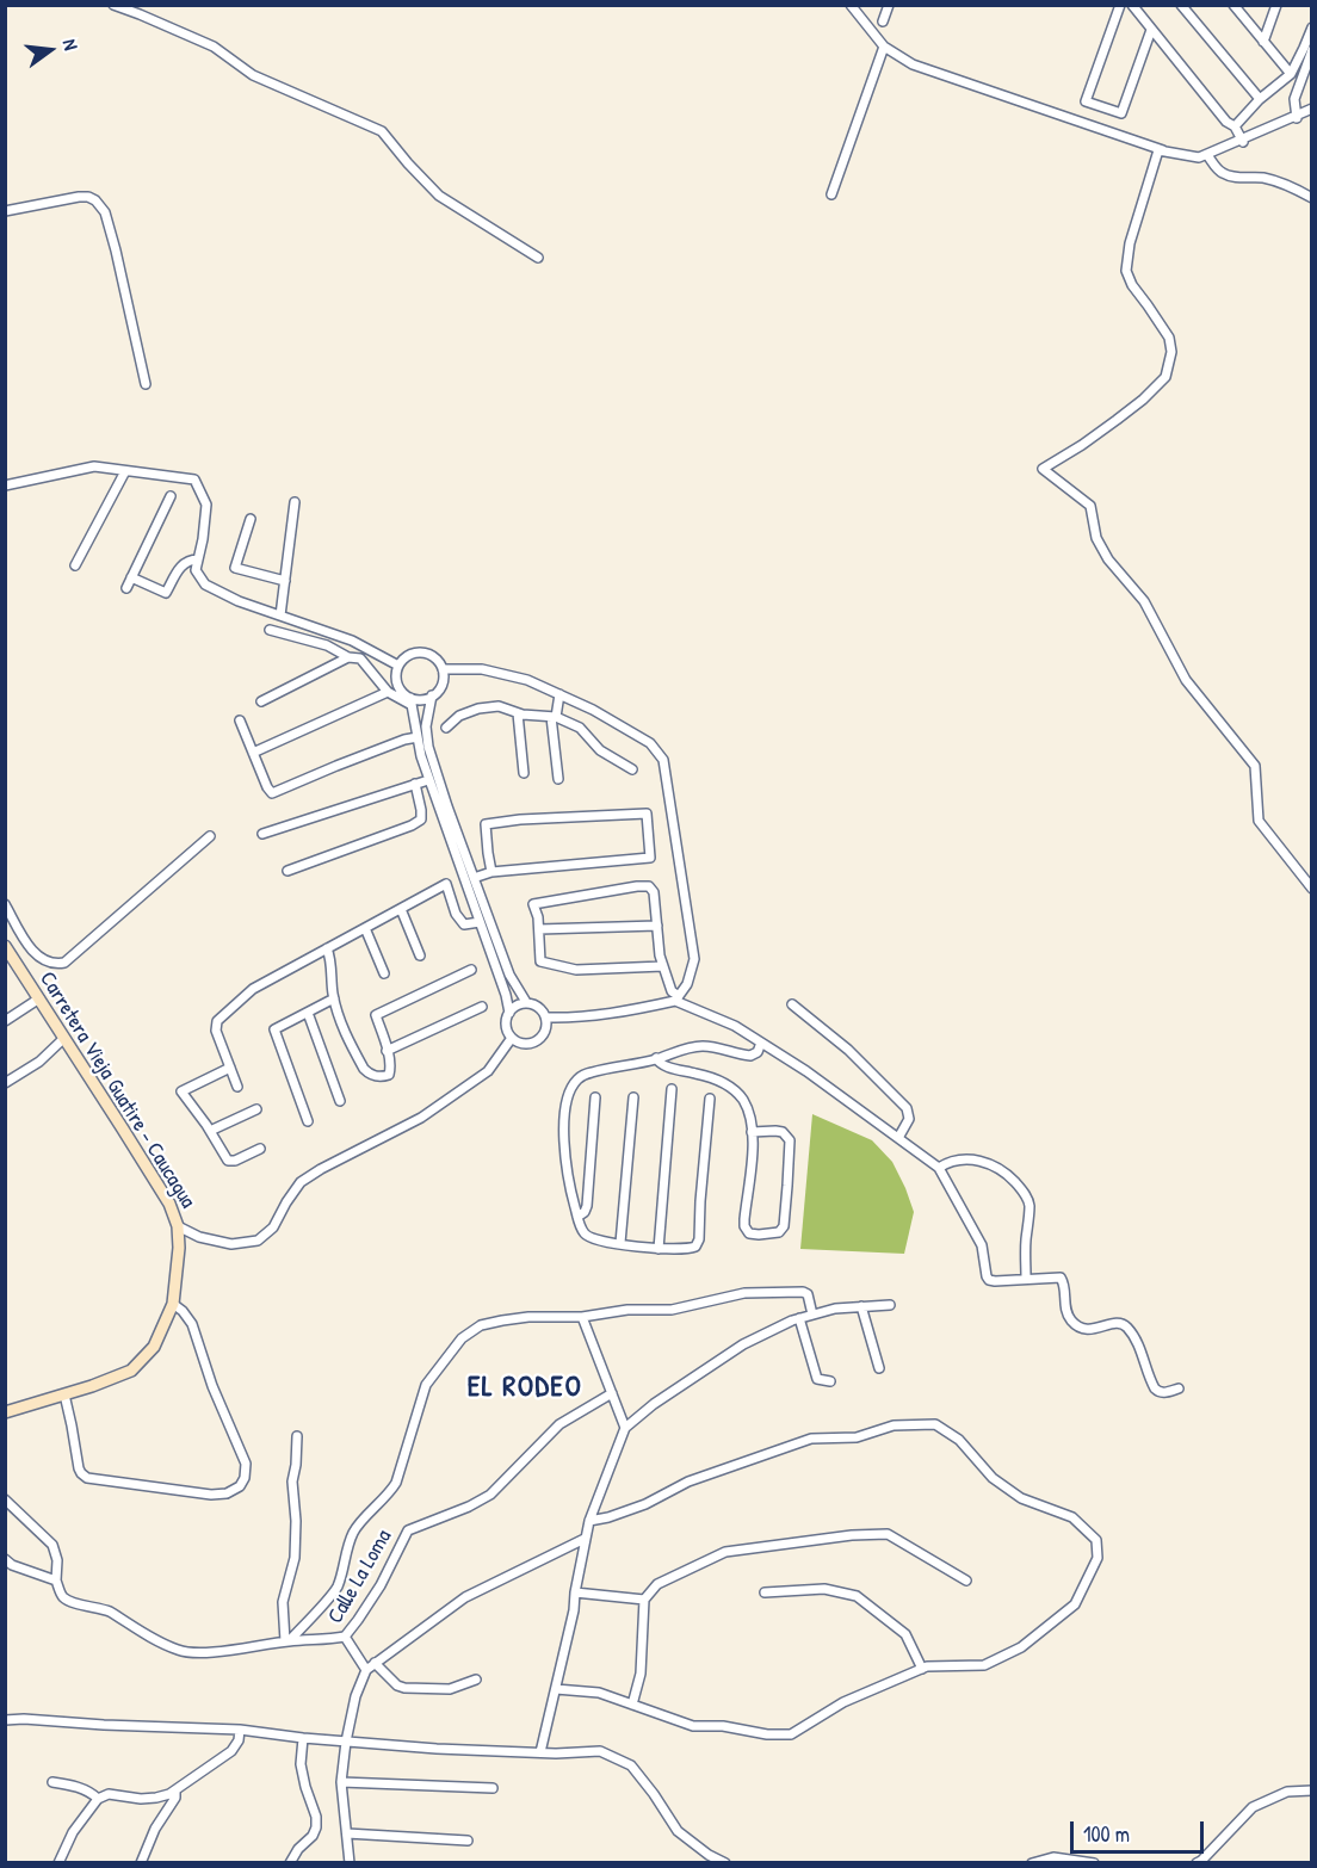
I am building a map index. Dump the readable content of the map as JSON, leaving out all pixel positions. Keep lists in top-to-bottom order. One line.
{"streets":{"main road":["Carretera Vieja Guatire - Caucagua"],"street":["Calle La Loma"]},"districts":["EL RODEO"],"scale_bar":"100 m","north":"right"}
